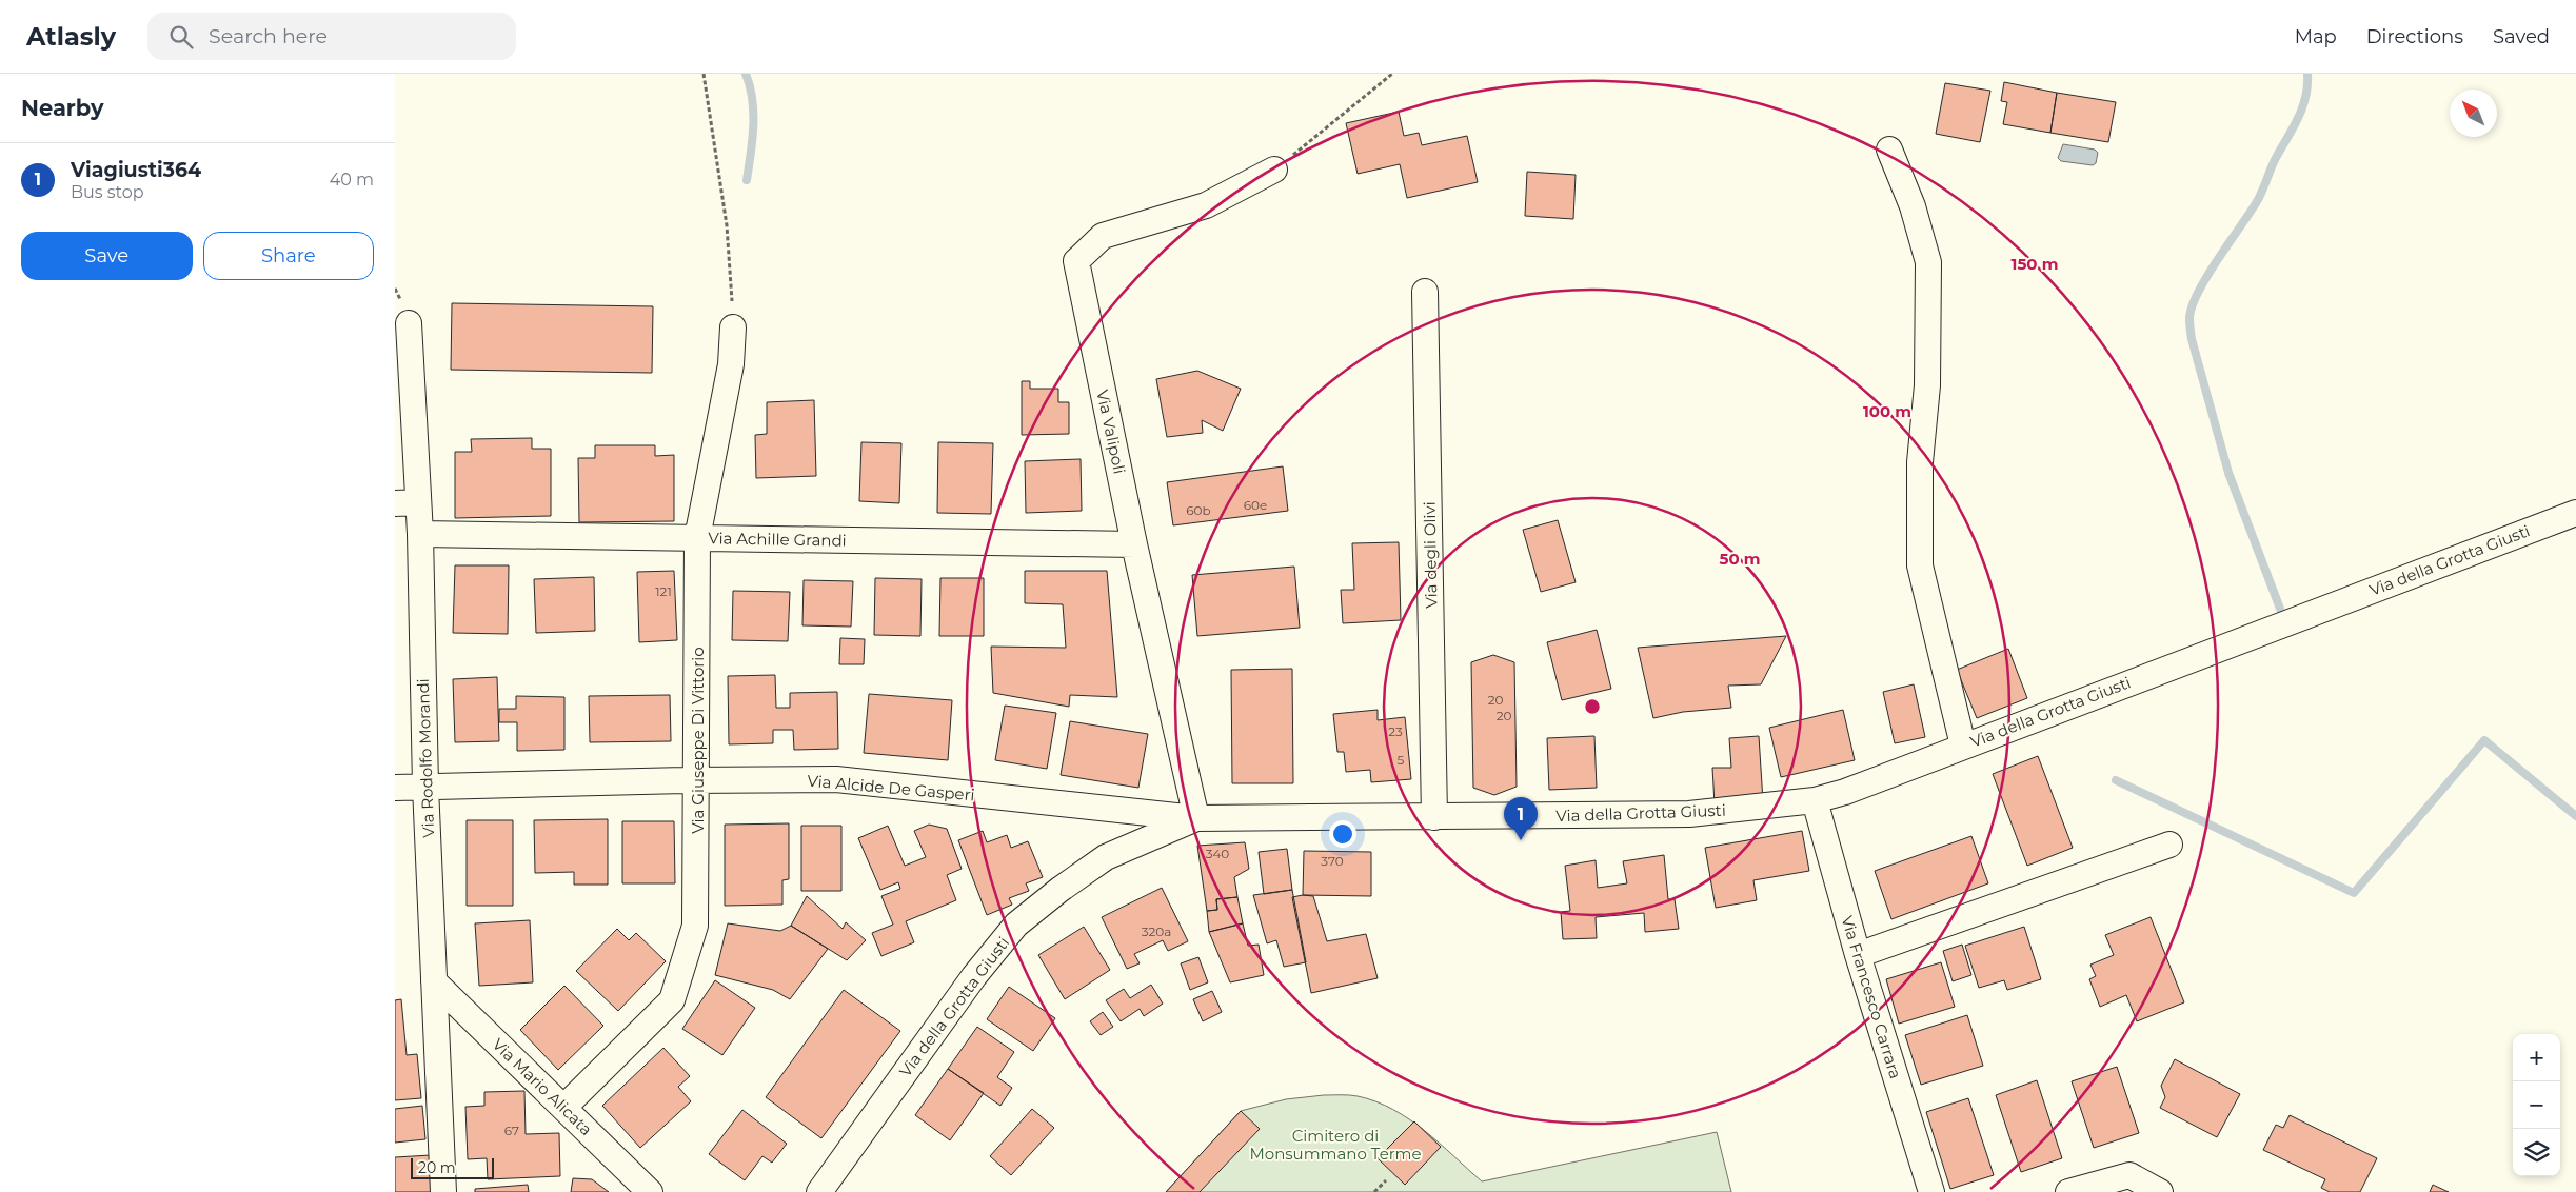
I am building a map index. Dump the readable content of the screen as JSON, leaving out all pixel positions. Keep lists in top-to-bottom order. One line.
{"streets":{"street":["Via Valipoli","Via Achille Grandi","Via degli Olivi","Via della Grotta Giusti","Via Giuseppe Di Vittorio","Via Rodolfo Morandi","Via Alcide De Gasperi","Via Francesco Carrara","Via Mario Alicata"]},"crossings":[["Via Valipoli","Via Achille Grandi"],["Via Valipoli","Via della Grotta Giusti"],["Via Valipoli","Via Alcide De Gasperi"],["Via Achille Grandi","Via Giuseppe Di Vittorio"],["Via Achille Grandi","Via Rodolfo Morandi"],["Via degli Olivi","Via della Grotta Giusti"],["Via della Grotta Giusti","Via Alcide De Gasperi"],["Via della Grotta Giusti","Via Francesco Carrara"],["Via Giuseppe Di Vittorio","Via Alcide De Gasperi"],["Via Giuseppe Di Vittorio","Via Mario Alicata"],["Via Rodolfo Morandi","Via Alcide De Gasperi"],["Via Rodolfo Morandi","Via Mario Alicata"]],"parks":["Cimitero di Monsummano Terme"],"house_numbers":["60e","60b","121","20","20","23","5","340","370","320a","67"],"scale_bar":"20 m","north":"top left","page":{"header":"Atlasly","search":"Search here","nav":["Map","Directions","Saved"],"heading":"Nearby","list":[{"mark":"1","name":"Viagiusti364","note":"Bus stop","value":"40 m"}],"buttons":["Save","Share"],"pins":"1","map_buttons":["+","−"],"scale":"20 m"},"rings":["150 m","100 m","50 m"]}
